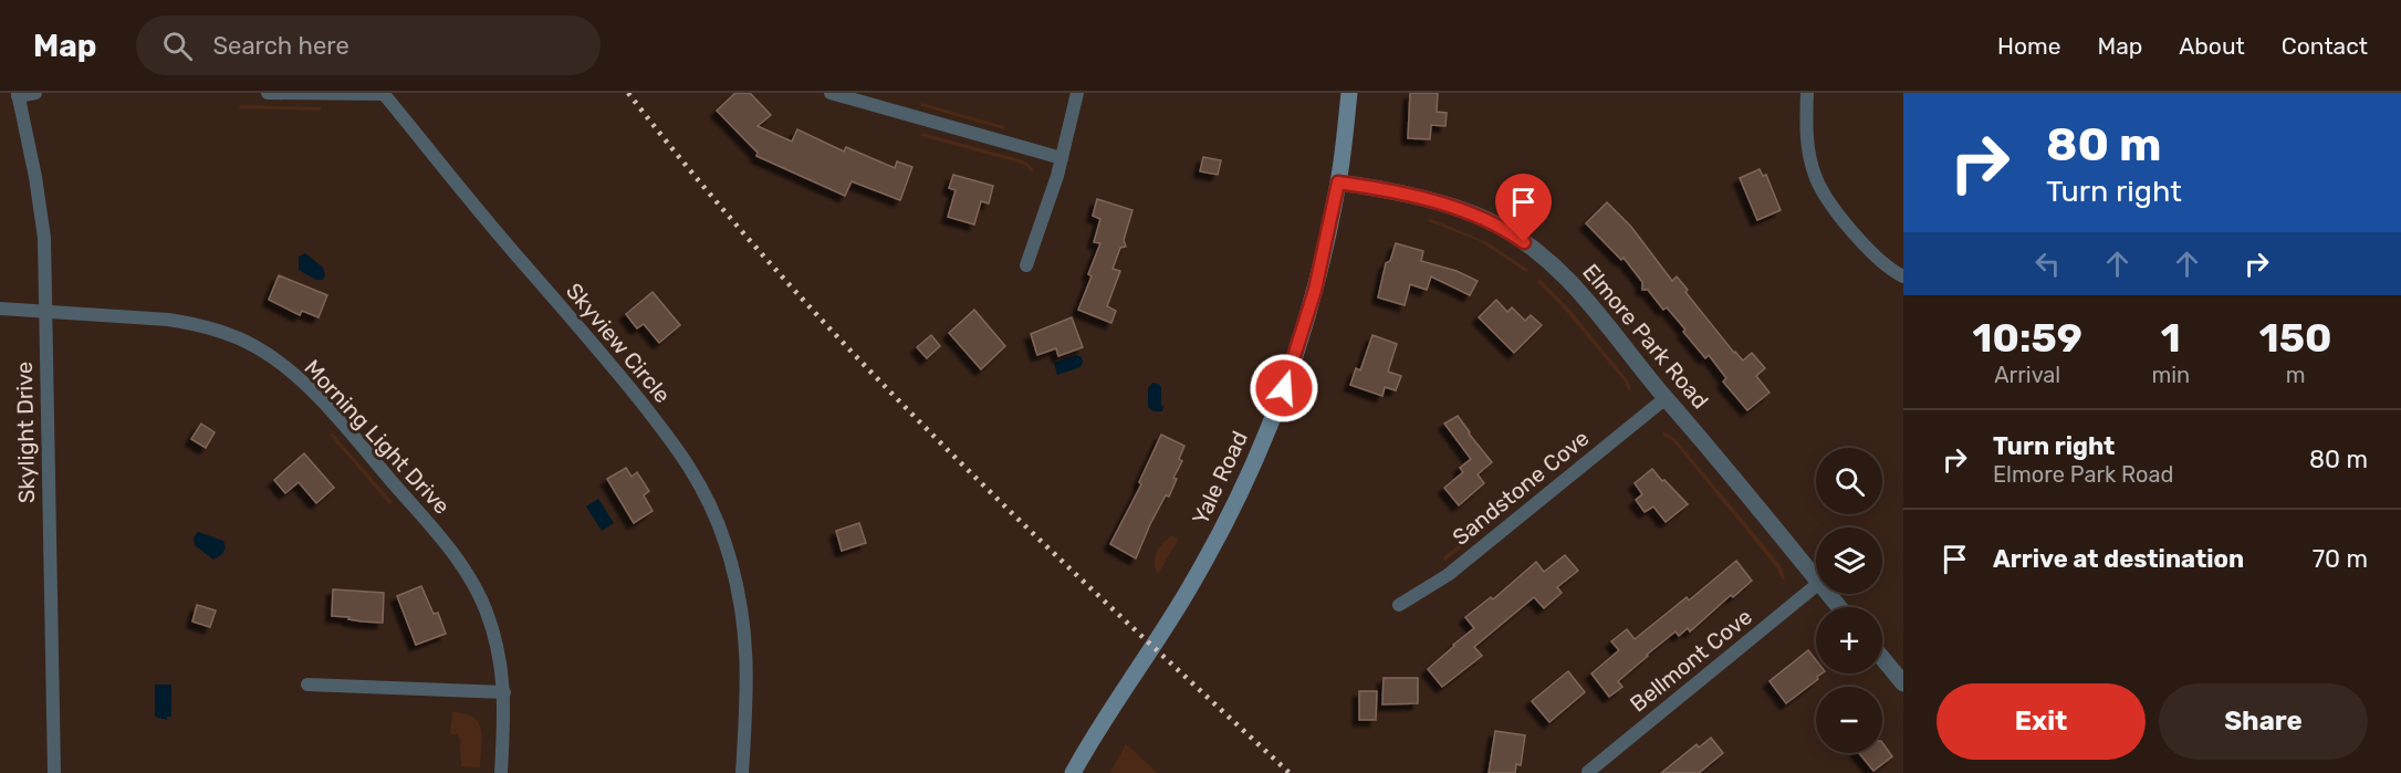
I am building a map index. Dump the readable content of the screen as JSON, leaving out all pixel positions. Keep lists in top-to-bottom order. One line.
{"streets":{"main road":["Yale Road"],"street":["Elmore Park Road","Skyview Circle","Skylight Drive","Morning Light Drive","Sandstone Cove","Bellmont Cove"]},"crossings":[["Elmore Park Road","Yale Road"],["Elmore Park Road","Sandstone Cove"],["Skylight Drive","Morning Light Drive"]],"page":{"header":"Map","search":"Search here","nav":["Home","Map","About","Contact"],"turn":["80 m","Turn right"],"eta":["10:59","Arrival","1","min","150","m"],"list":[{"name":"Turn right","note":"Elmore Park Road","value":"80 m"},{"name":"Arrive at destination","value":"70 m"}],"map_buttons":["+","−"],"buttons":["Exit","Share"]}}
